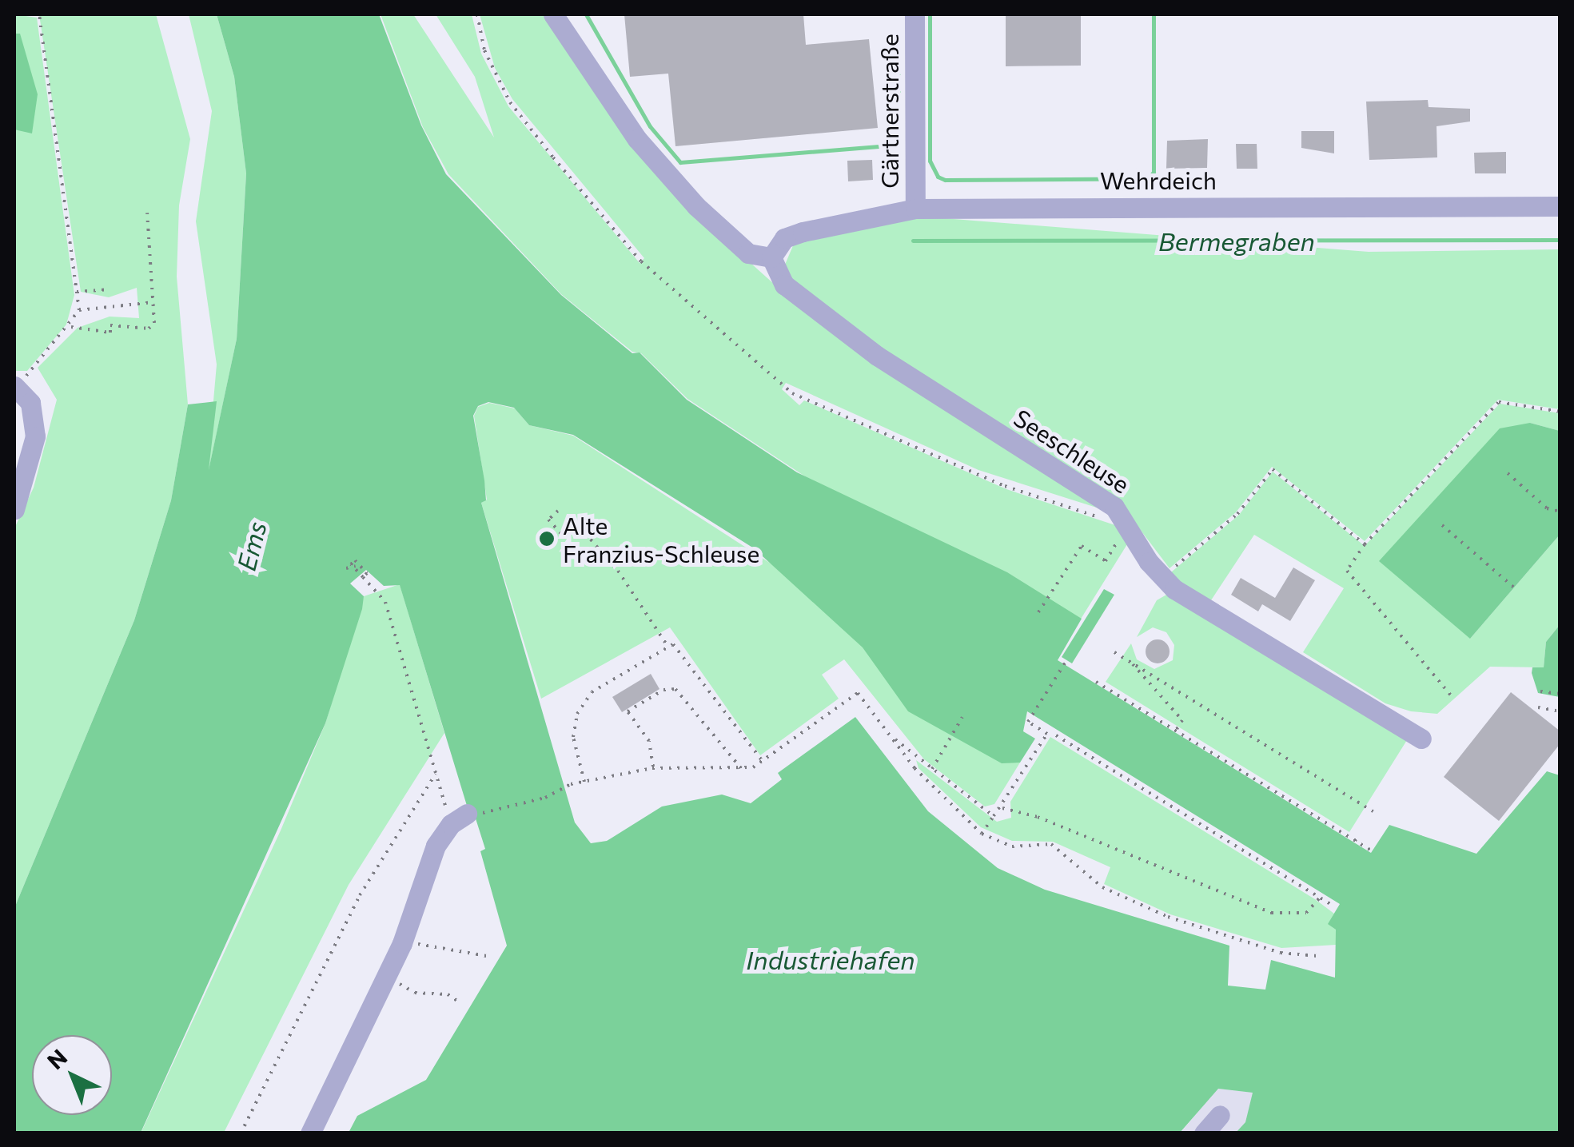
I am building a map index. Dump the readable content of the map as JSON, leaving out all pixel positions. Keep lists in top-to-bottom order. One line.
{"streets":{"street":["Gärtnerstraße","Wehrdeich","Seeschleuse"]},"crossings":[["Gärtnerstraße","Wehrdeich"],["Wehrdeich","Seeschleuse"]],"water":["Bermegraben","Ems","Industriehafen"],"places":["Alte Franzius-Schleuse"],"north":"top left"}
